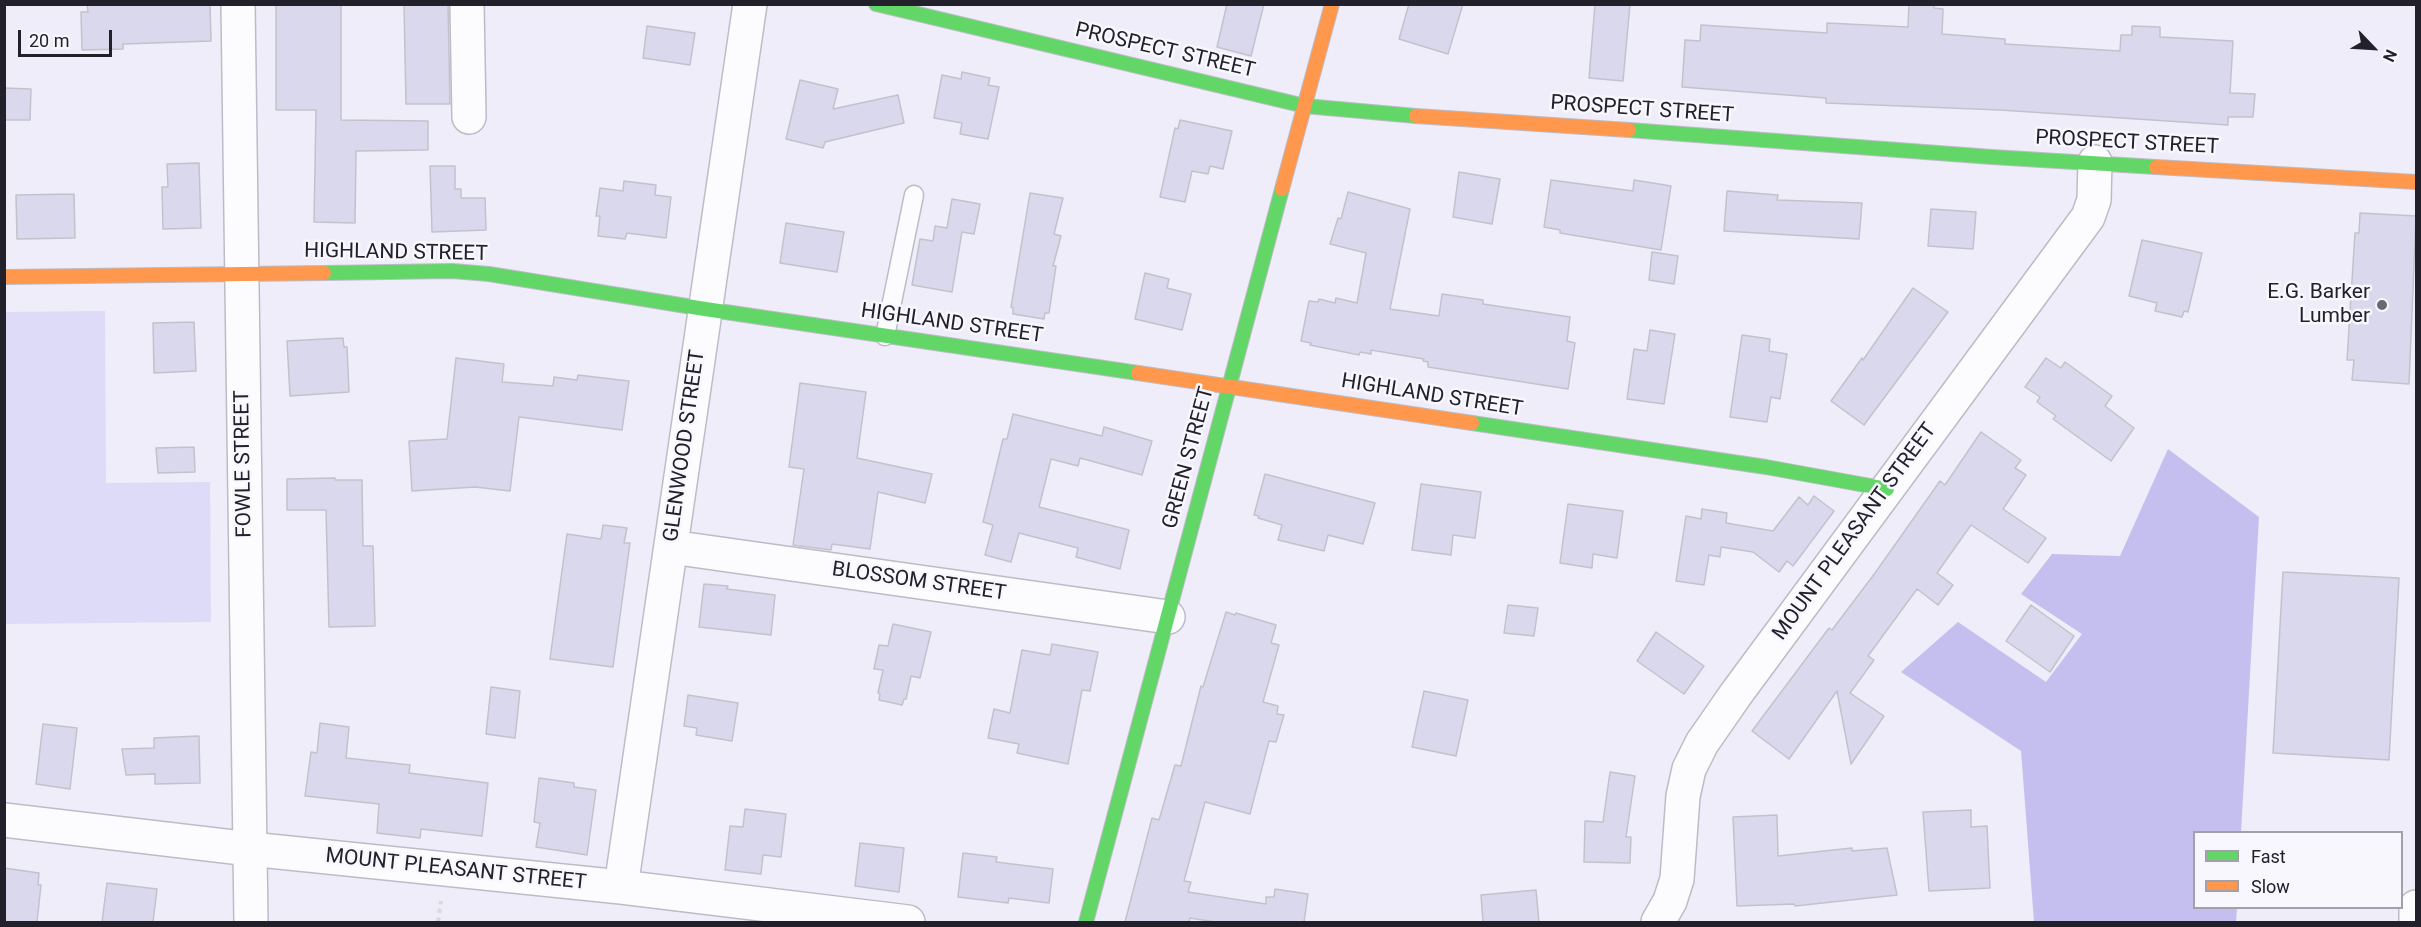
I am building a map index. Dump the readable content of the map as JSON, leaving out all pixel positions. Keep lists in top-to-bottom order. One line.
{"streets":{"street":["PROSPECT STREET","HIGHLAND STREET","GLENWOOD STREET","GREEN STREET","FOWLE STREET","MOUNT PLEASANT STREET","BLOSSOM STREET"]},"crossings":[["PROSPECT STREET","GREEN STREET"],["PROSPECT STREET","MOUNT PLEASANT STREET"],["HIGHLAND STREET","GLENWOOD STREET"],["HIGHLAND STREET","GREEN STREET"],["HIGHLAND STREET","FOWLE STREET"],["HIGHLAND STREET","MOUNT PLEASANT STREET"],["GLENWOOD STREET","MOUNT PLEASANT STREET"],["GLENWOOD STREET","BLOSSOM STREET"],["GREEN STREET","BLOSSOM STREET"],["FOWLE STREET","MOUNT PLEASANT STREET"]],"places":["E.G. Barker Lumber"],"legend":["Fast","Slow"],"scale_bar":"20 m","north":"bottom right"}
